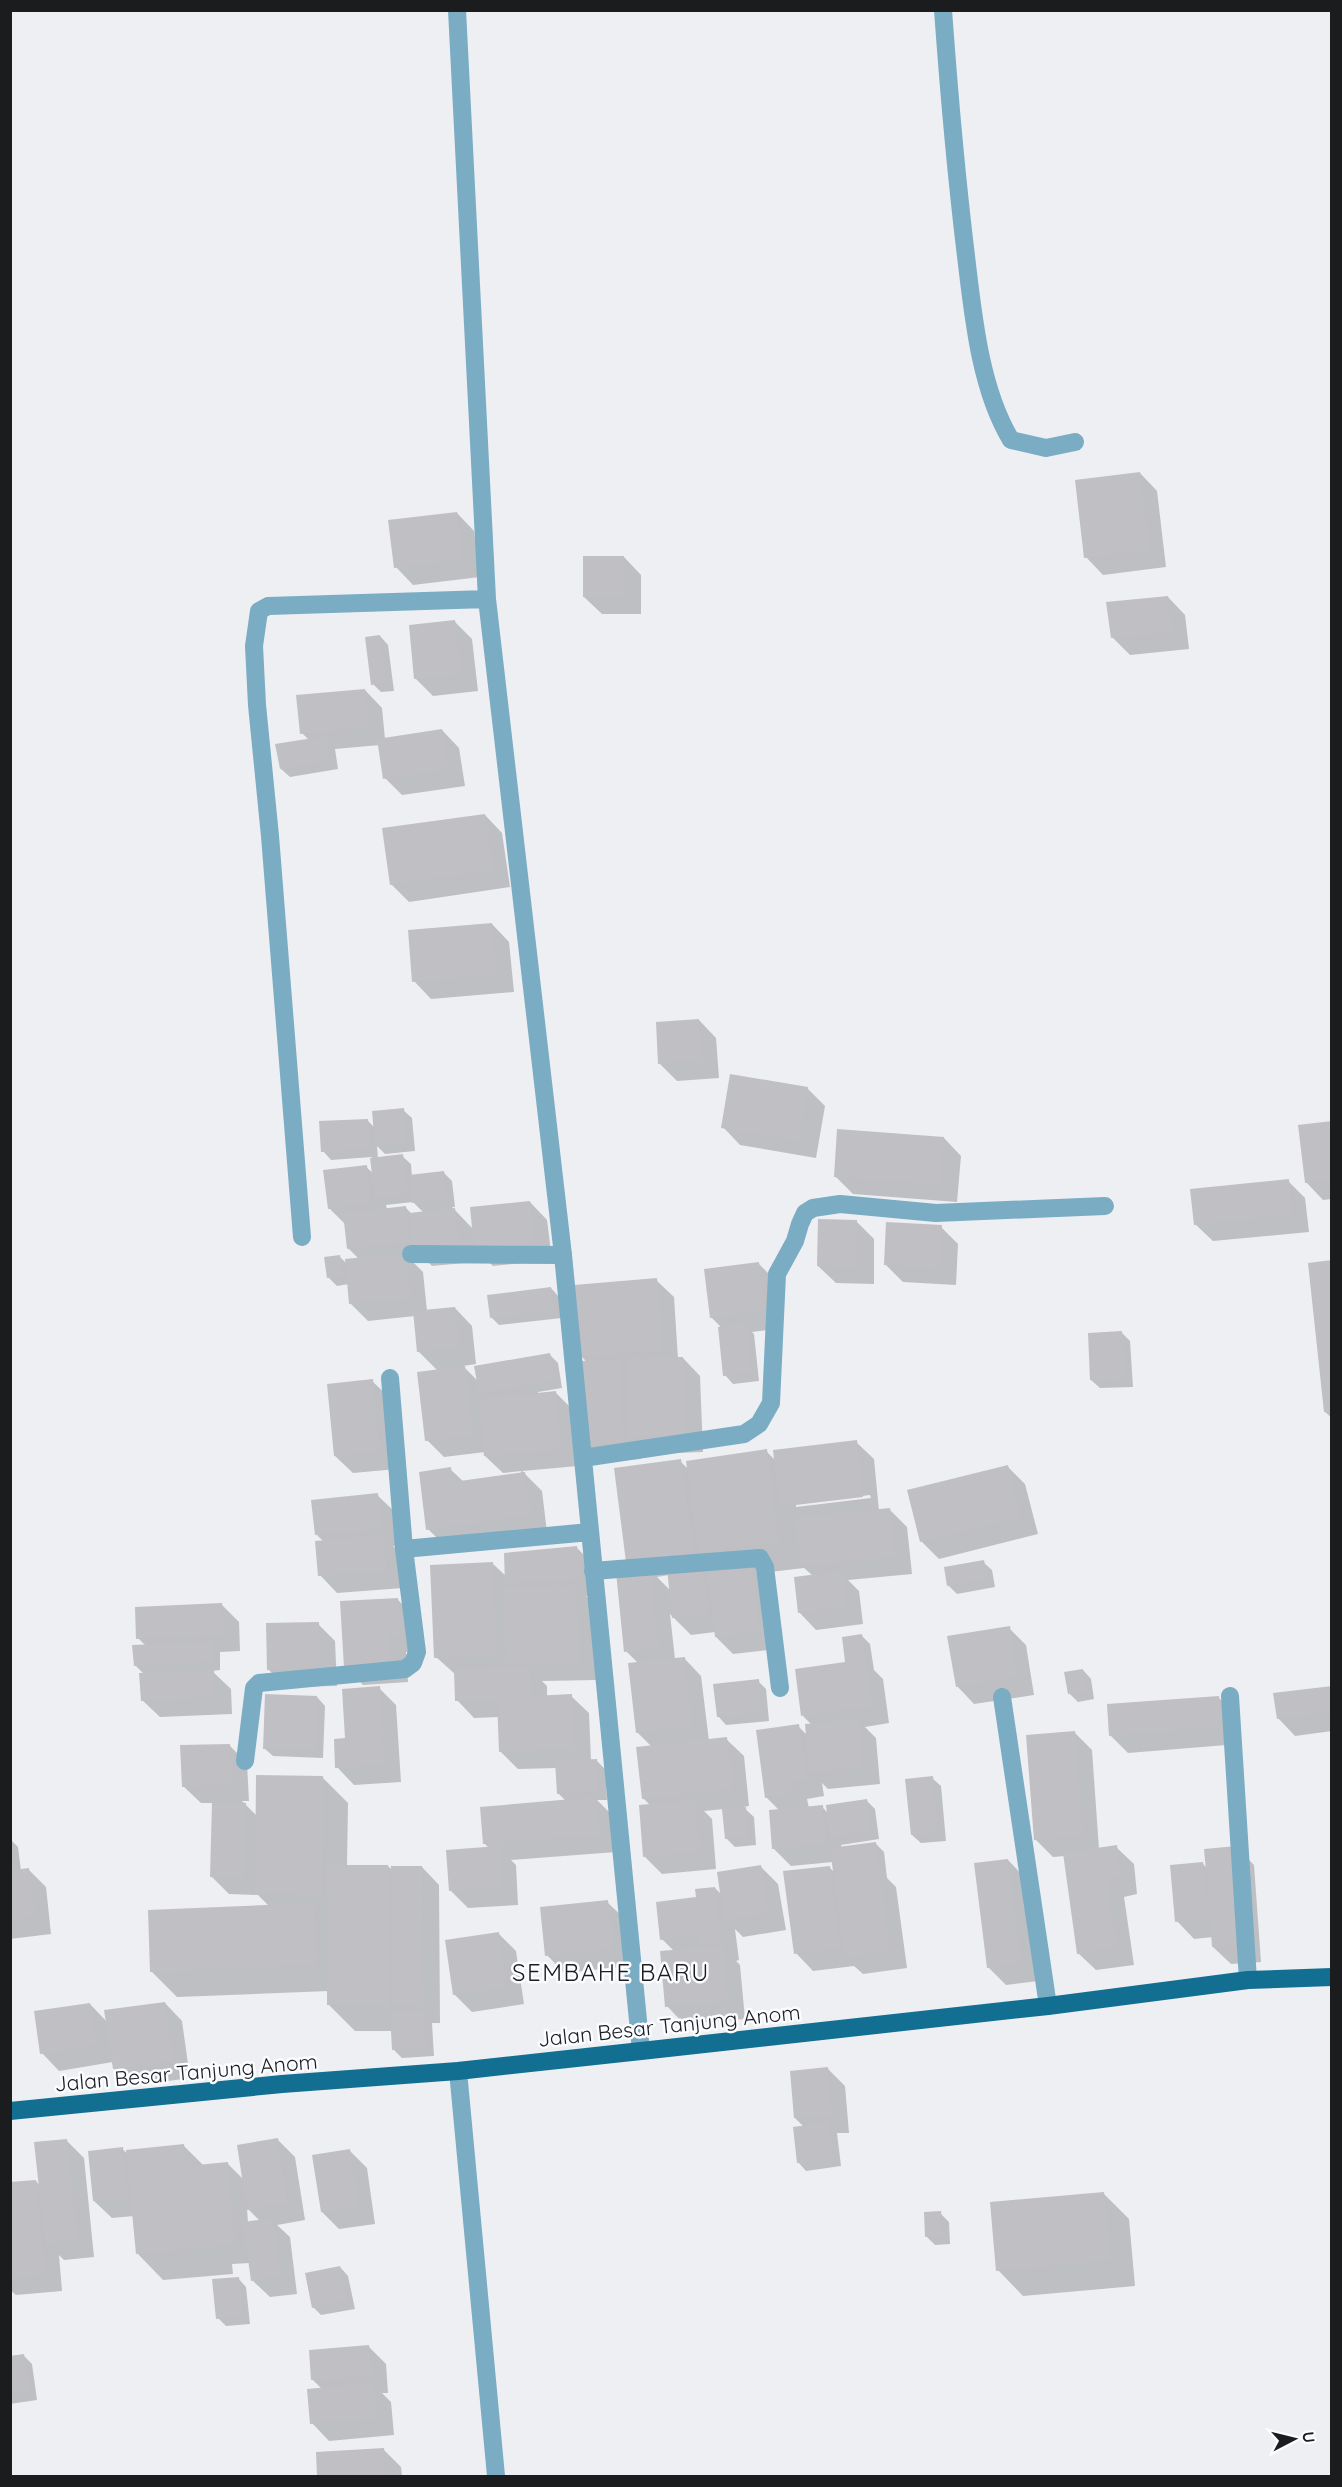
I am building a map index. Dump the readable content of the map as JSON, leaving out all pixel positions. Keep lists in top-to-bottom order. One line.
{"streets":{"main road":["Jalan Besar Tanjung Anom"]},"districts":["SEMBAHE BARU"],"north":"right"}
